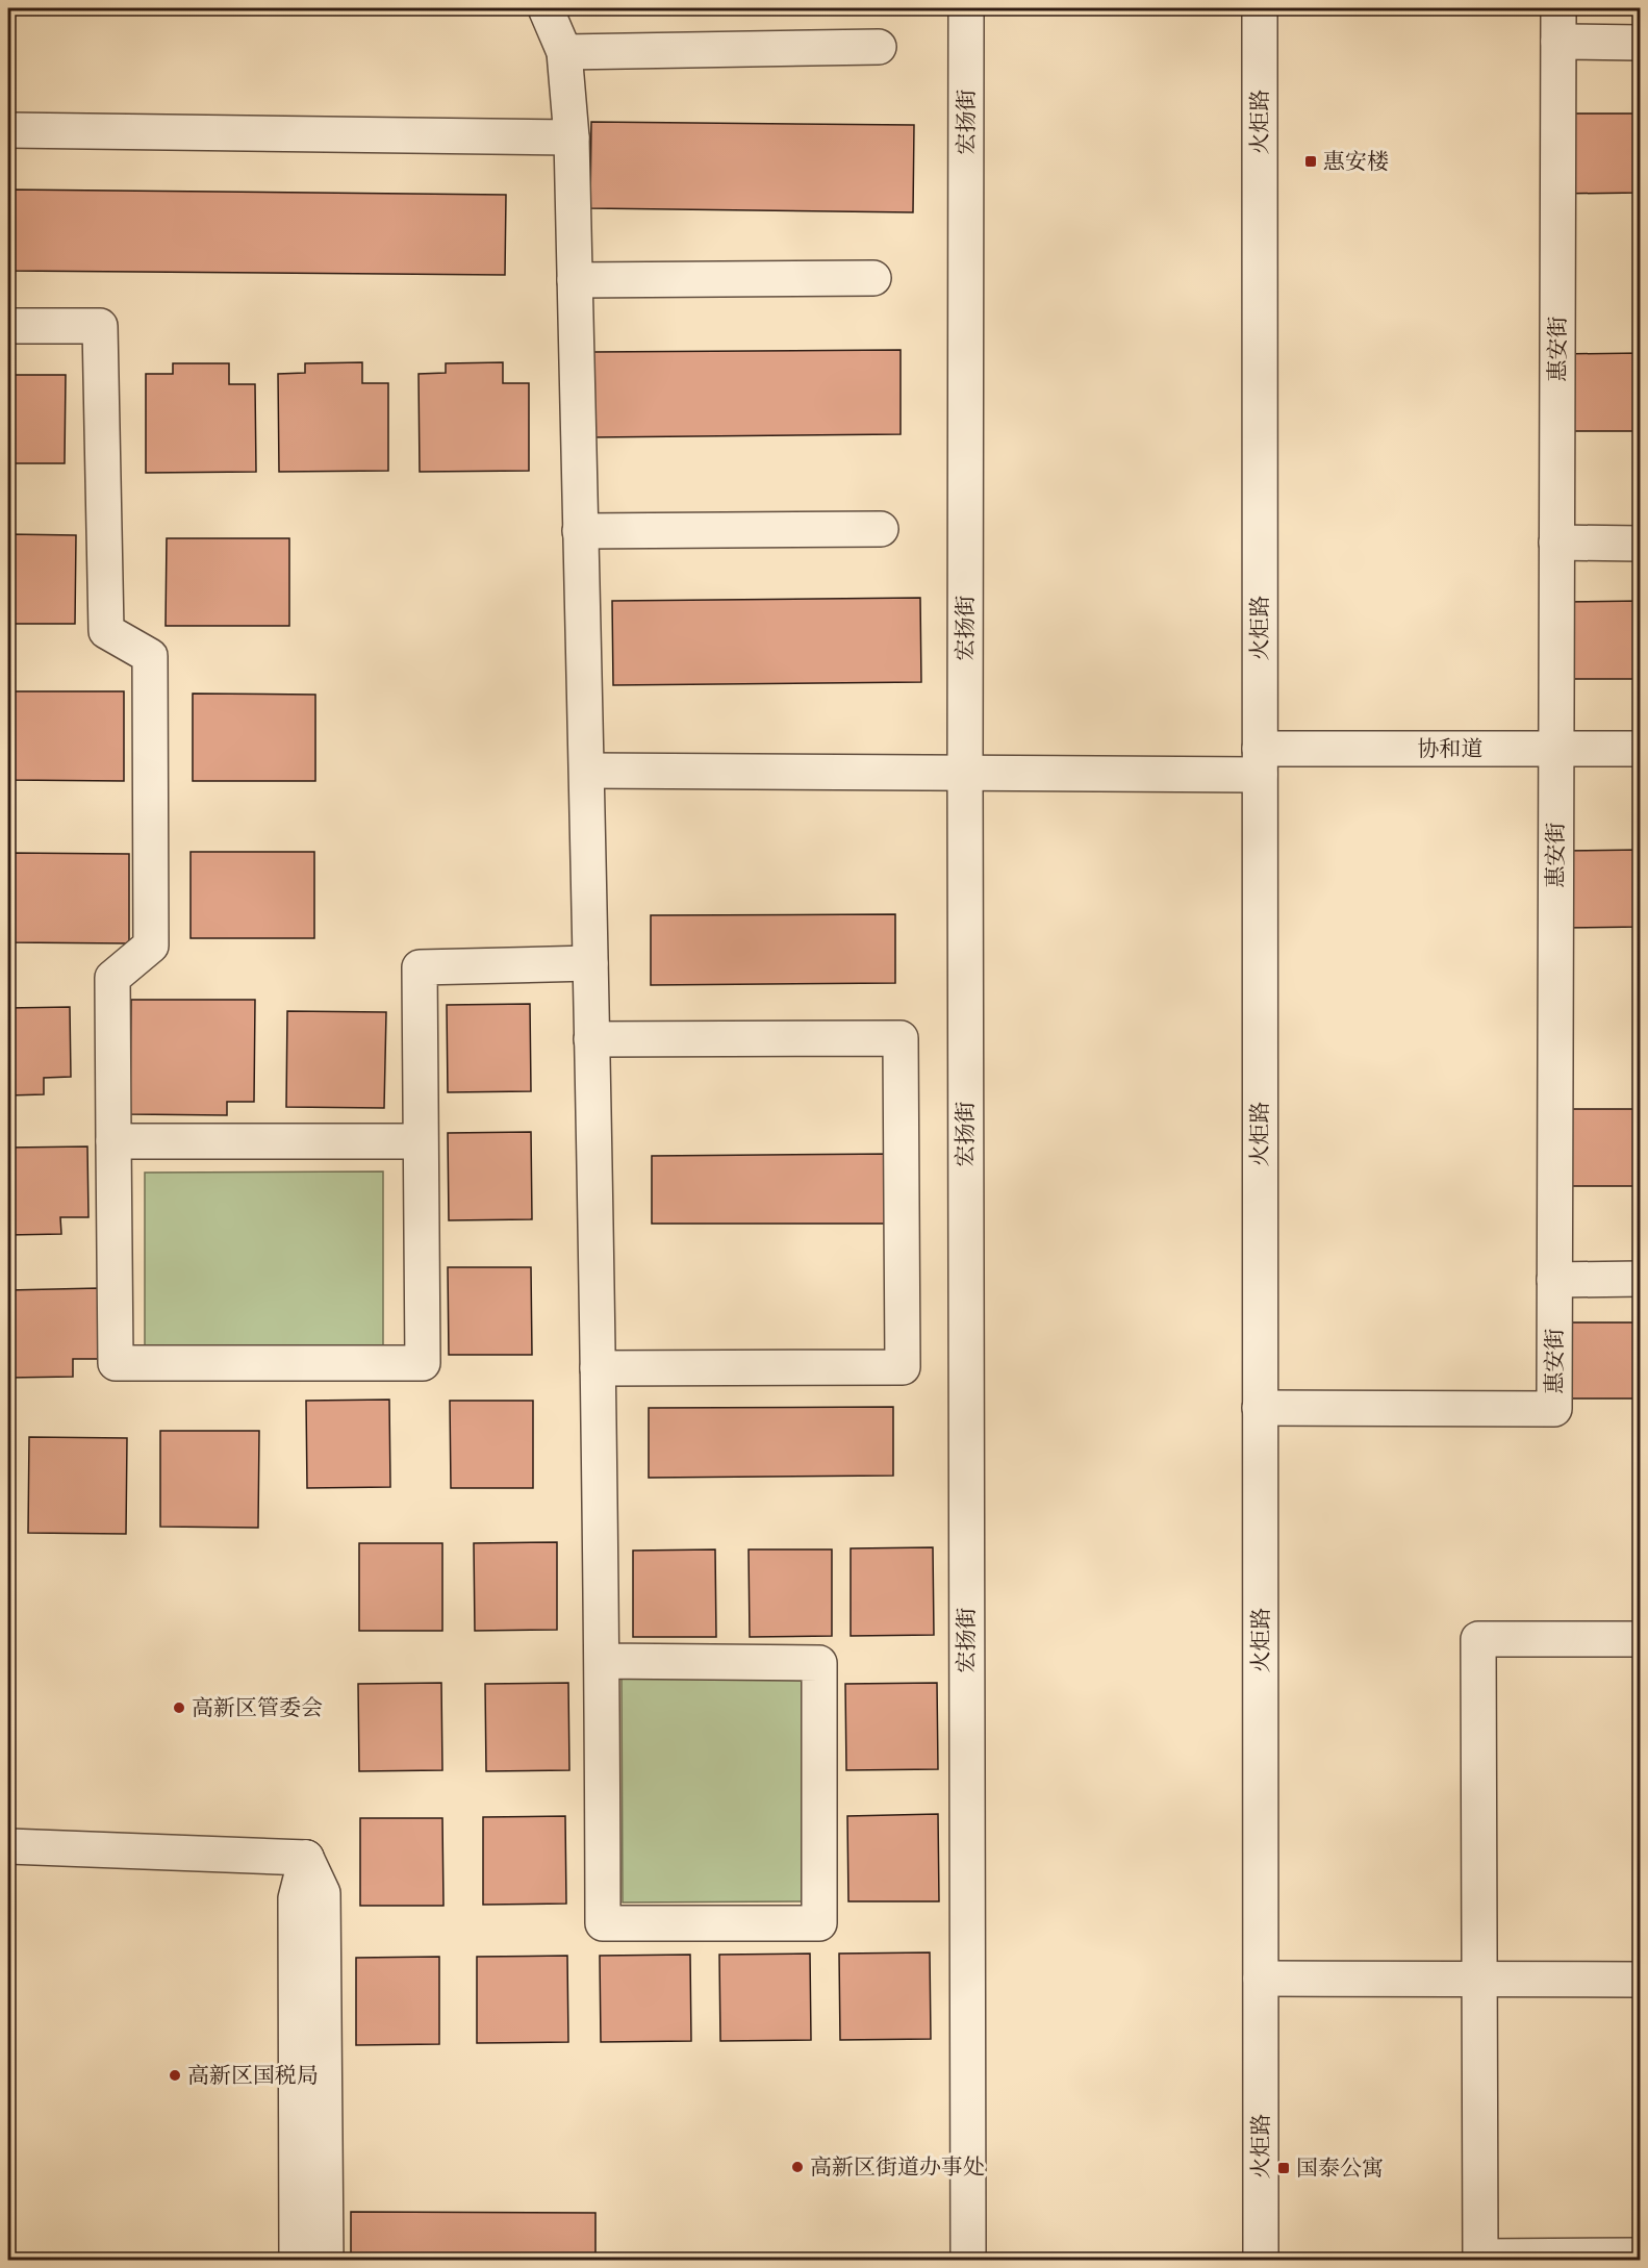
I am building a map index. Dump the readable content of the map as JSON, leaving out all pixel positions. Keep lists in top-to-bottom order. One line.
{"streets":{"street":["宏扬街","火炬路","惠安街","协和道"]},"crossings":[["宏扬街","协和道"],["火炬路","惠安街"],["火炬路","协和道"],["惠安街","协和道"]],"places":{"transit":["惠安楼","国泰公寓"],"other":["高新区管委会","高新区国税局","高新区街道办事处"]}}
